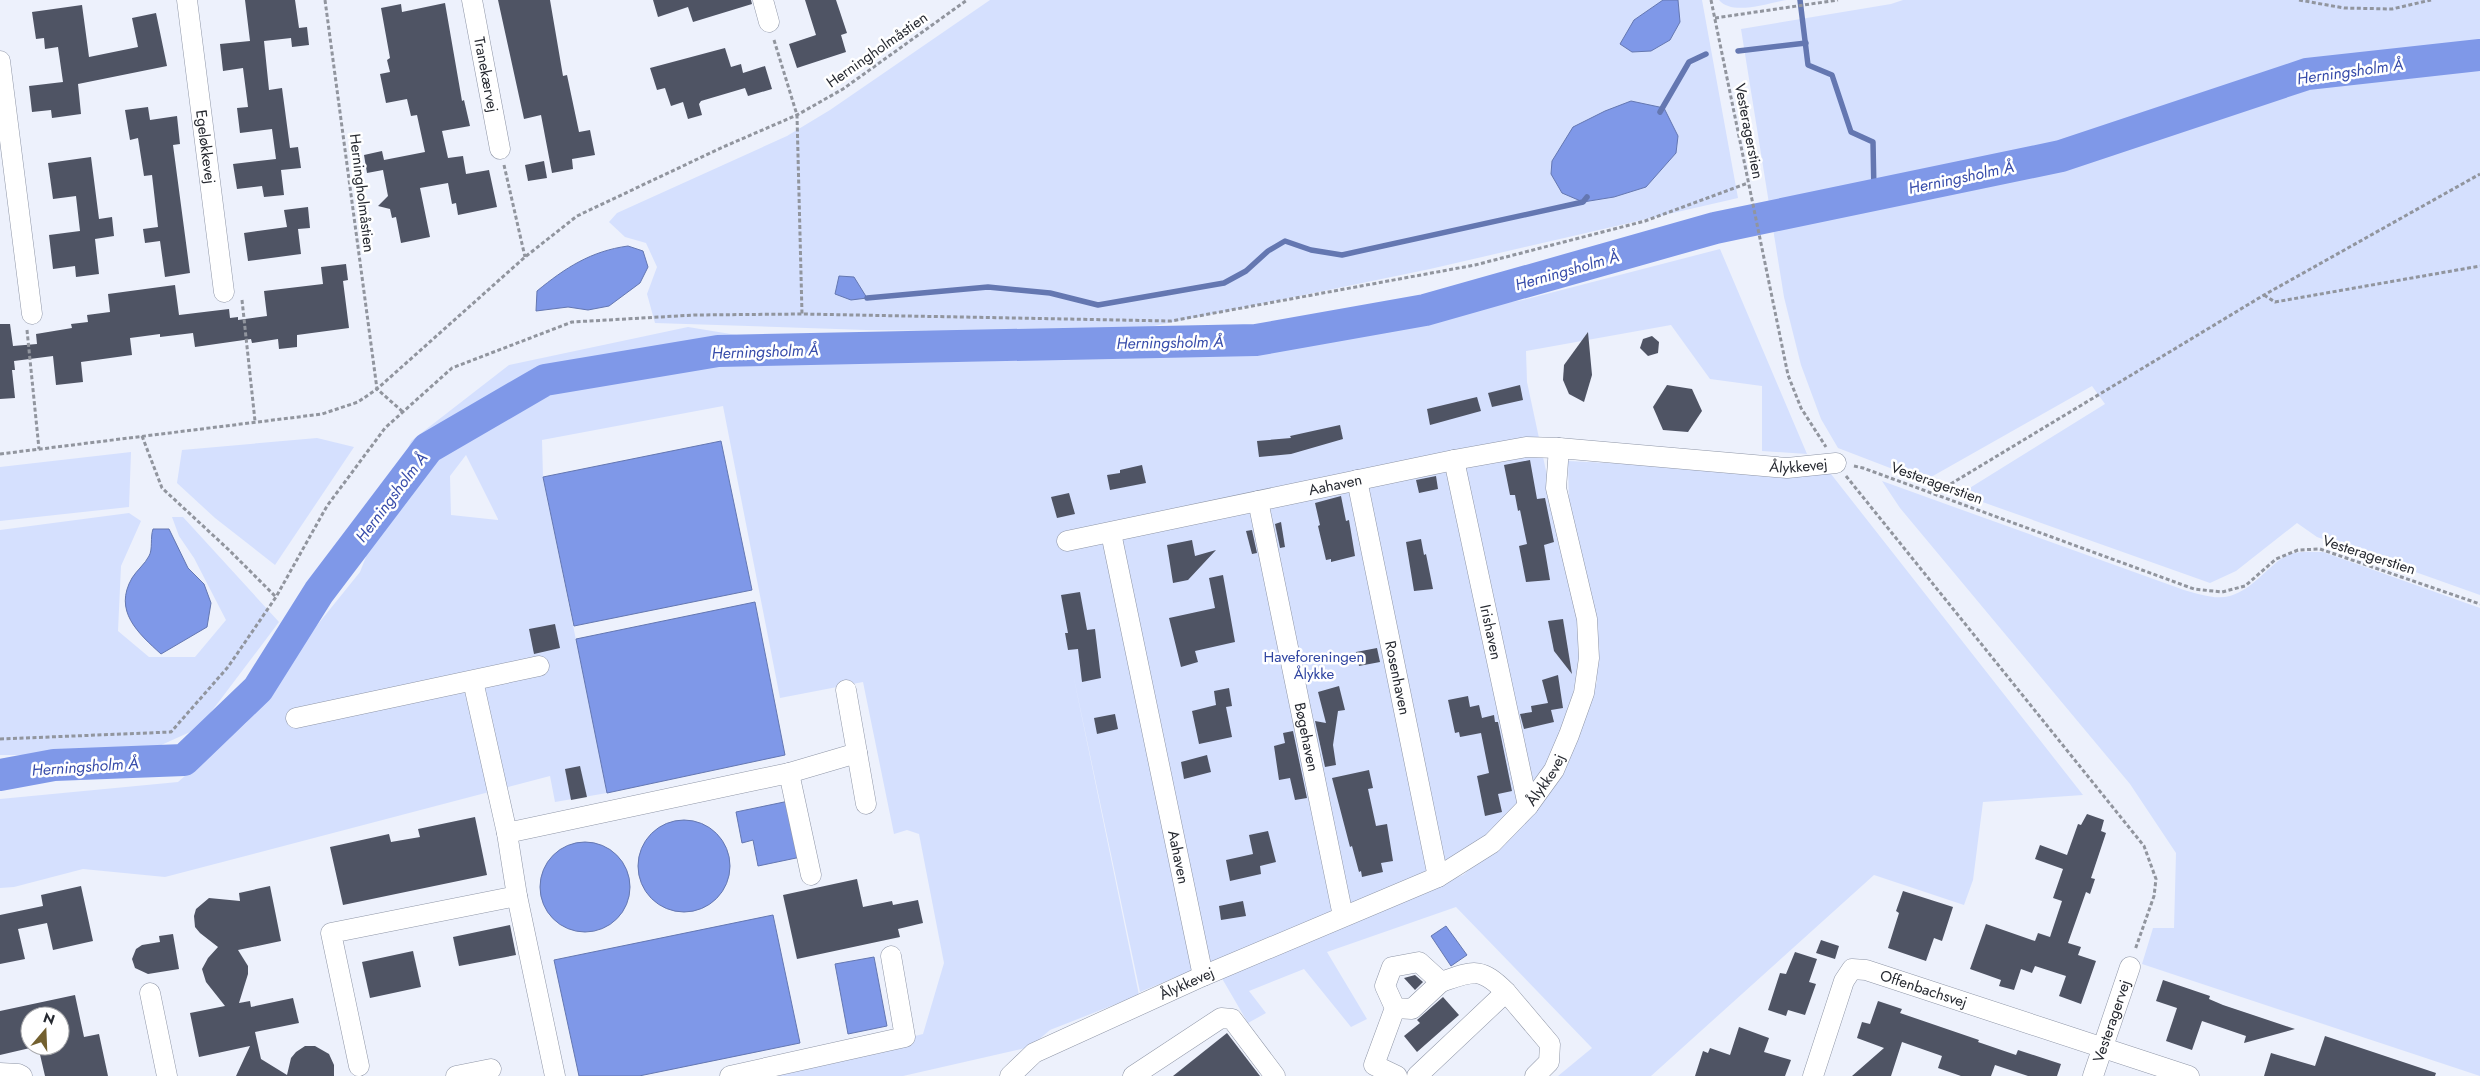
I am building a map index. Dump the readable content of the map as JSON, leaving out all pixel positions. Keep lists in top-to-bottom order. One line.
{"streets":{"street":["Tranekærvej","Egeløkkevej","Ålykkevej","Aahaven","Irishaven","Rosenhaven","Bøgehaven","Offenbachsvej","Vesteragervej"],"path":["Herningholmåstien","Vesteragerstien"]},"crossings":[["Vesteragerstien","Ålykkevej"],["Ålykkevej","Aahaven"],["Ålykkevej","Irishaven"],["Ålykkevej","Rosenhaven"],["Ålykkevej","Bøgehaven"],["Aahaven","Irishaven"],["Aahaven","Rosenhaven"],["Aahaven","Bøgehaven"],["Offenbachsvej","Vesteragervej"]],"water":["Herningsholm Å"],"parks":["Haveforeningen Ålykke"],"north":"top"}
